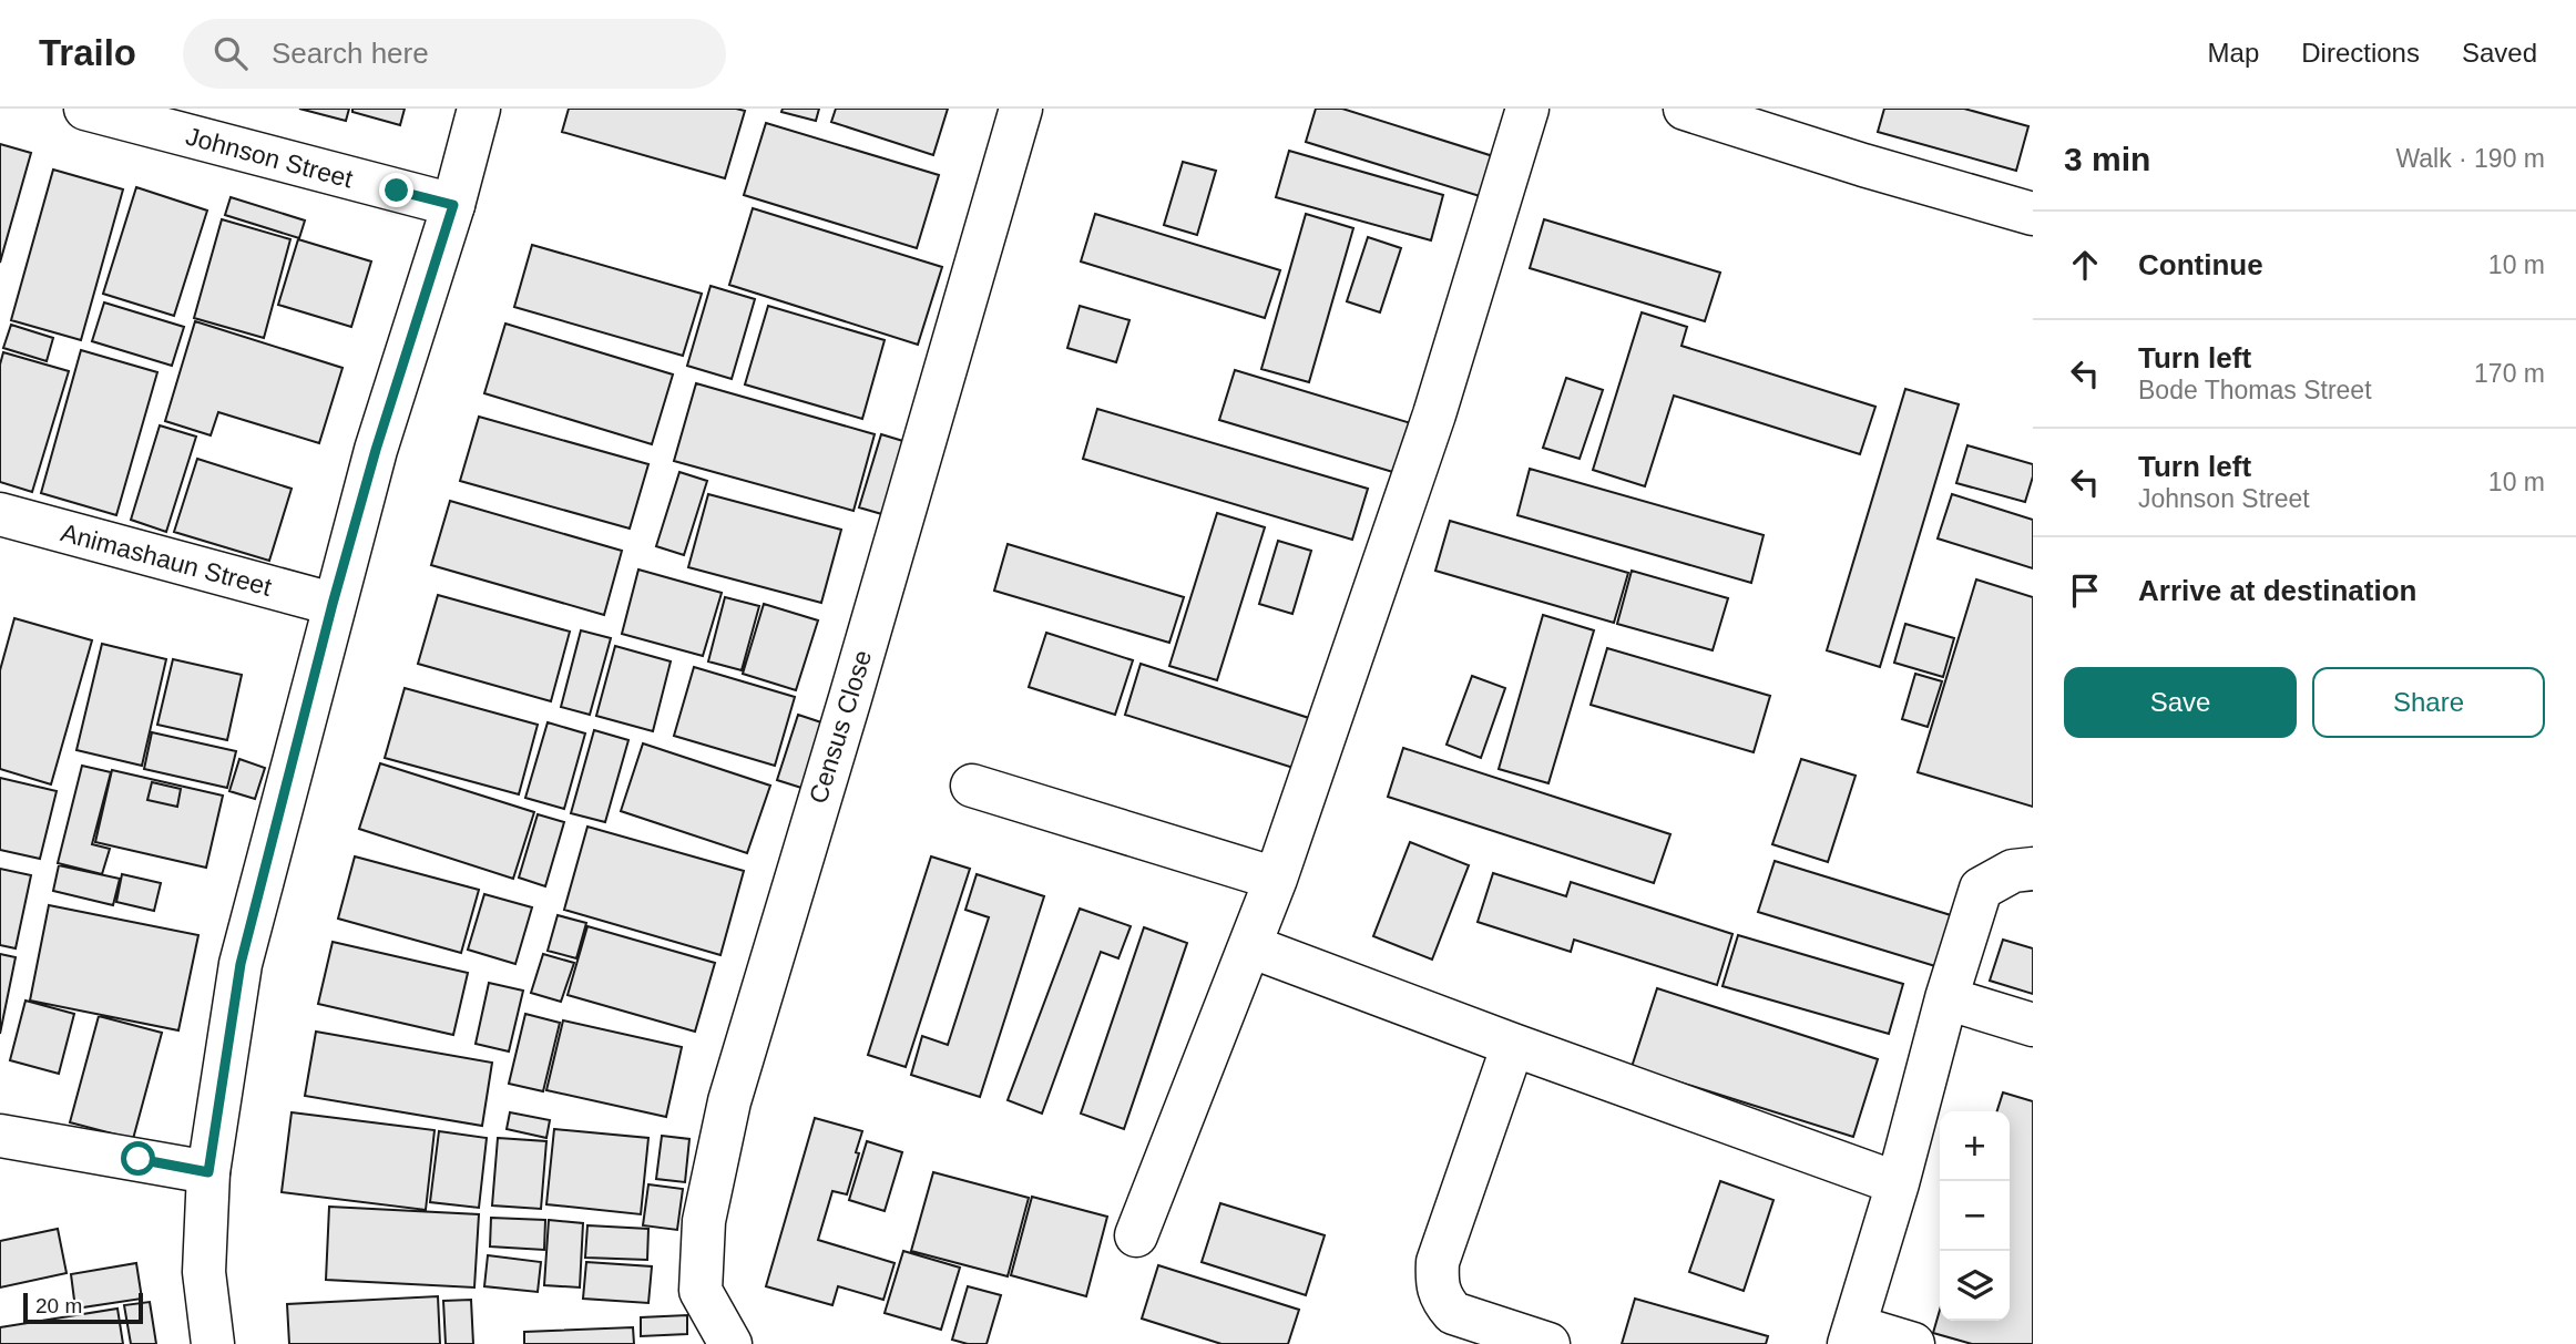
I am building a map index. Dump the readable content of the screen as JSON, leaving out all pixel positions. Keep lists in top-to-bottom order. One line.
{"streets":{"street":["Johnson Street","Animashaun Street","Census Close"]},"scale_bar":"20 m","page":{"header":"Trailo","search":"Search here","nav":["Map","Directions","Saved"],"heading":["3 min","Walk · 190 m"],"list":[["Continue","10 m"],["Turn left","Bode Thomas Street","170 m"],["Turn left","Johnson Street","10 m"],"Arrive at destination"],"buttons":["Save","Share"],"map_buttons":["+","−"],"scale":"20 m"}}
